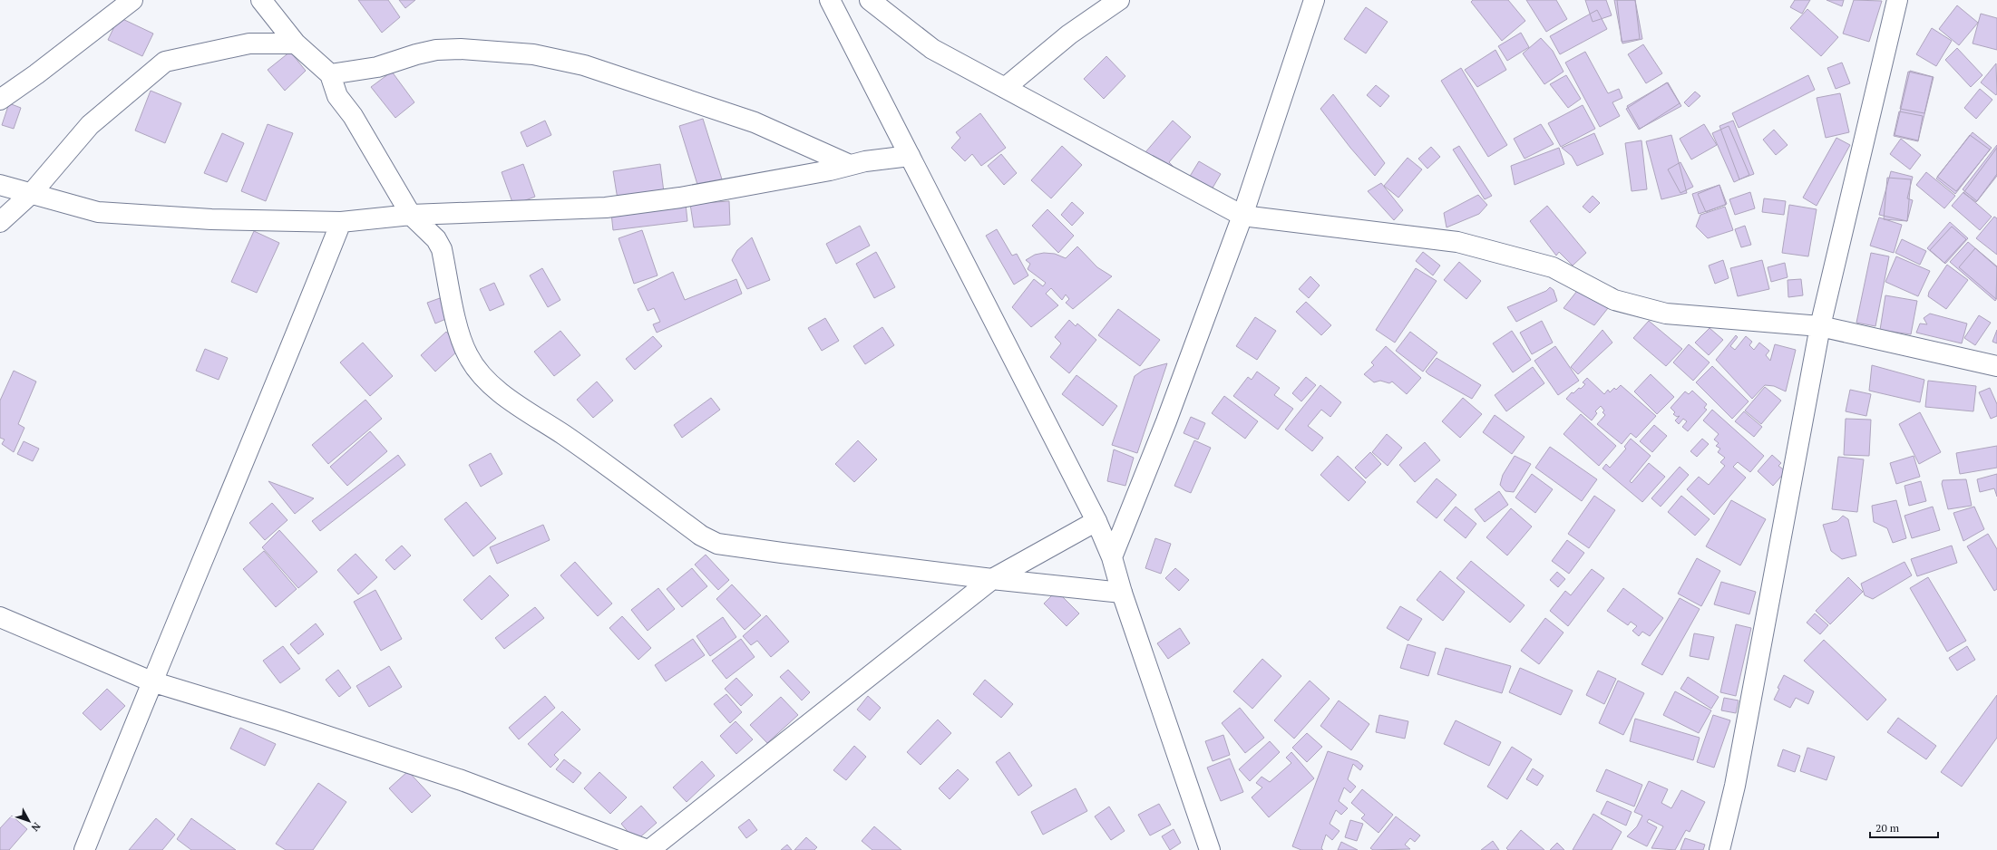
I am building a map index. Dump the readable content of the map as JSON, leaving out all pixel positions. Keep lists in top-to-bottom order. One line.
{"scale_bar":"20 m","north":"bottom right"}
